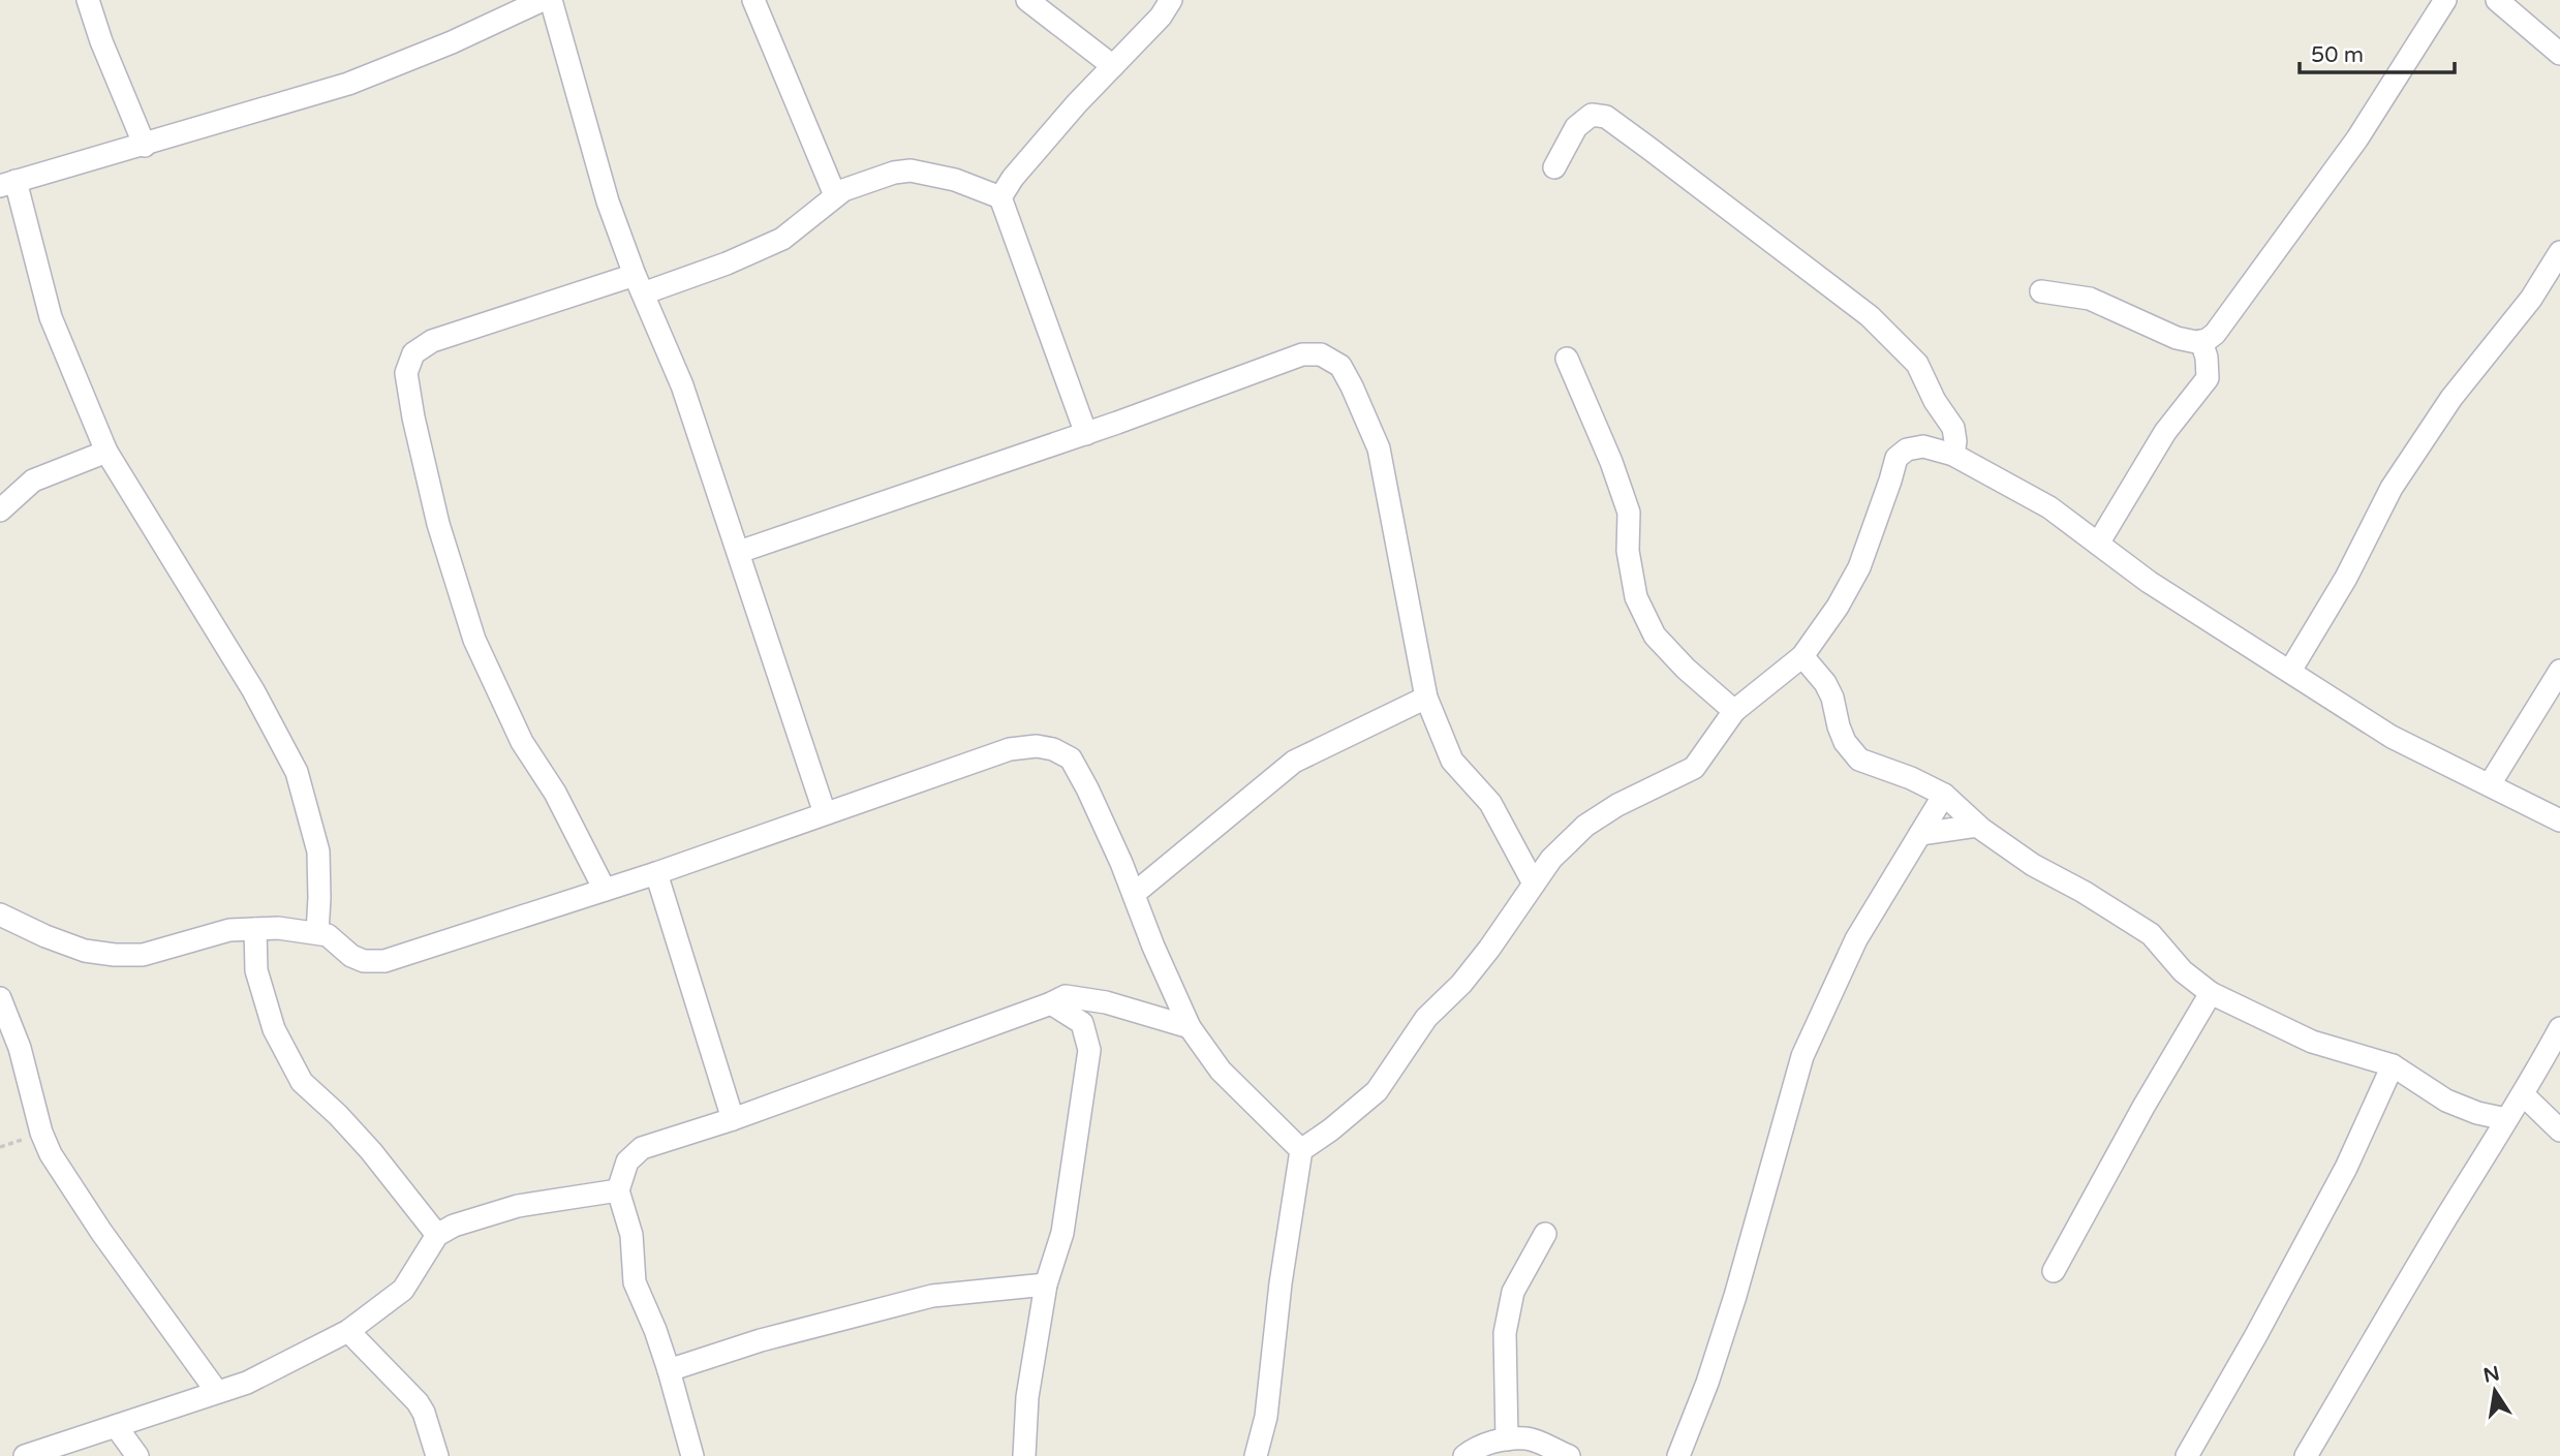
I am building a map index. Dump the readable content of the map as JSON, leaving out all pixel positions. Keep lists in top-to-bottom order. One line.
{"scale_bar":"50 m","north":"top"}
